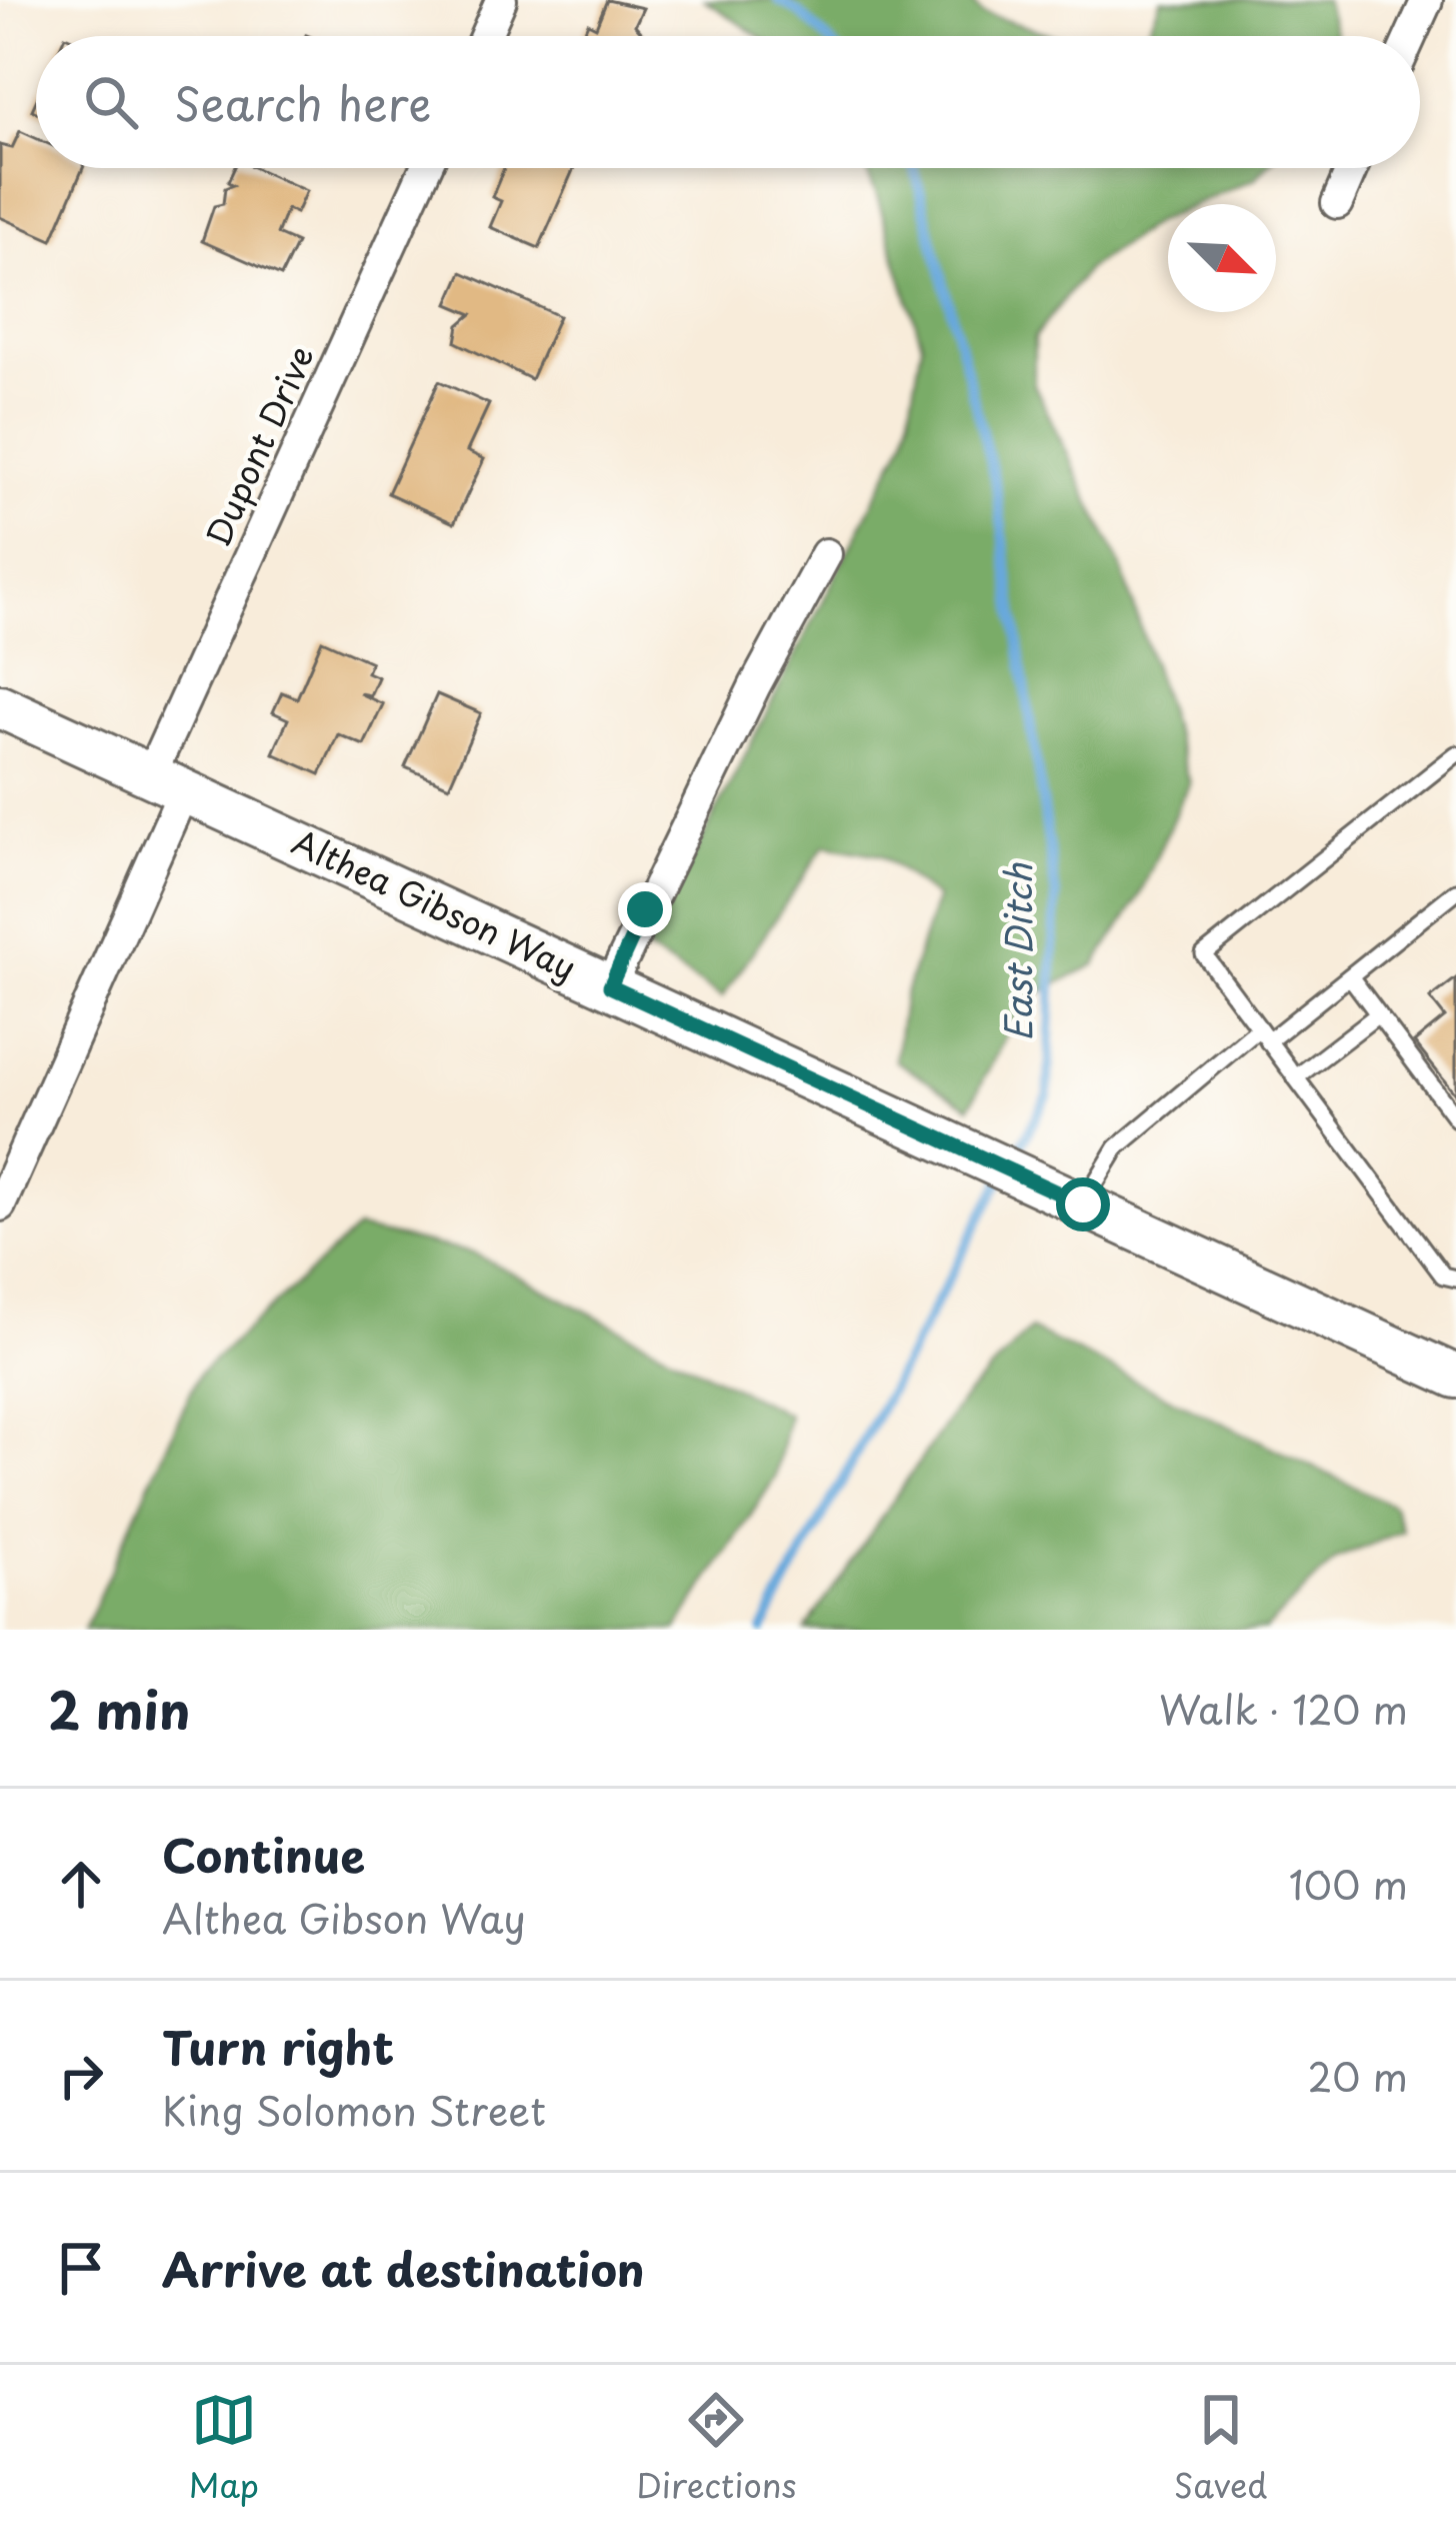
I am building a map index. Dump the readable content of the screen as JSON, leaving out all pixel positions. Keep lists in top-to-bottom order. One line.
{"streets":{"street":["Dupont Drive","Althea Gibson Way"]},"crossings":[["Dupont Drive","Althea Gibson Way"]],"water":["East Ditch"],"north":"bottom right","page":{"search":"Search here","heading":["2 min","Walk · 120 m"],"list":[["Continue","Althea Gibson Way","100 m"],["Turn right","King Solomon Street","20 m"],"Arrive at destination"],"nav":["Map","Directions","Saved"]}}
